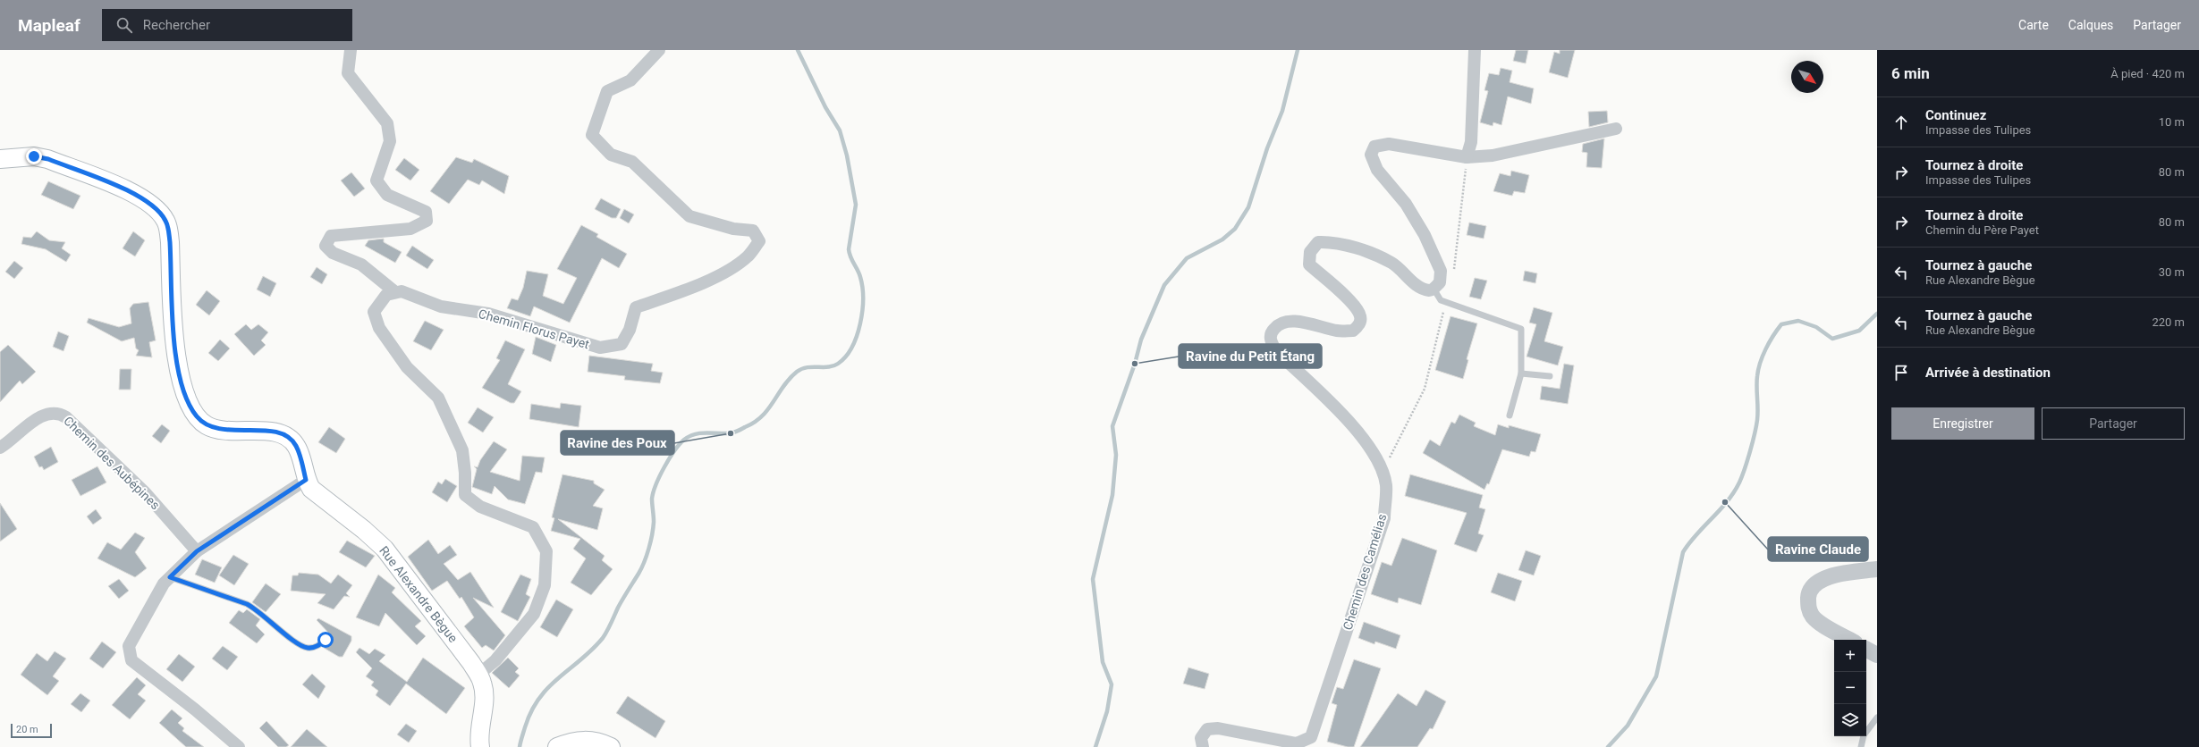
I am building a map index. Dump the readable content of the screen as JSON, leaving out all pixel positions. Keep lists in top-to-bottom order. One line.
{"streets":{"main road":["Rue Alexandre Bègue"],"street":["Chemin Florus Payet","Chemin des Aubépines","Chemin des Camélias"]},"places":["Ravine du Petit Étang","Ravine des Poux","Ravine Claude"],"scale_bar":"20 m","north":"bottom right","page":{"header":"Mapleaf","search":"Rechercher","nav":["Carte","Calques","Partager"],"heading":["6 min","À pied · 420 m"],"list":[["Continuez","Impasse des Tulipes","10 m"],["Tournez à droite","Impasse des Tulipes","80 m"],["Tournez à droite","Chemin du Père Payet","80 m"],["Tournez à gauche","Rue Alexandre Bègue","30 m"],["Tournez à gauche","Rue Alexandre Bègue","220 m"],"Arrivée à destination"],"buttons":["Enregistrer","Partager"],"map_buttons":["+","−"],"scale":"20 m"}}
